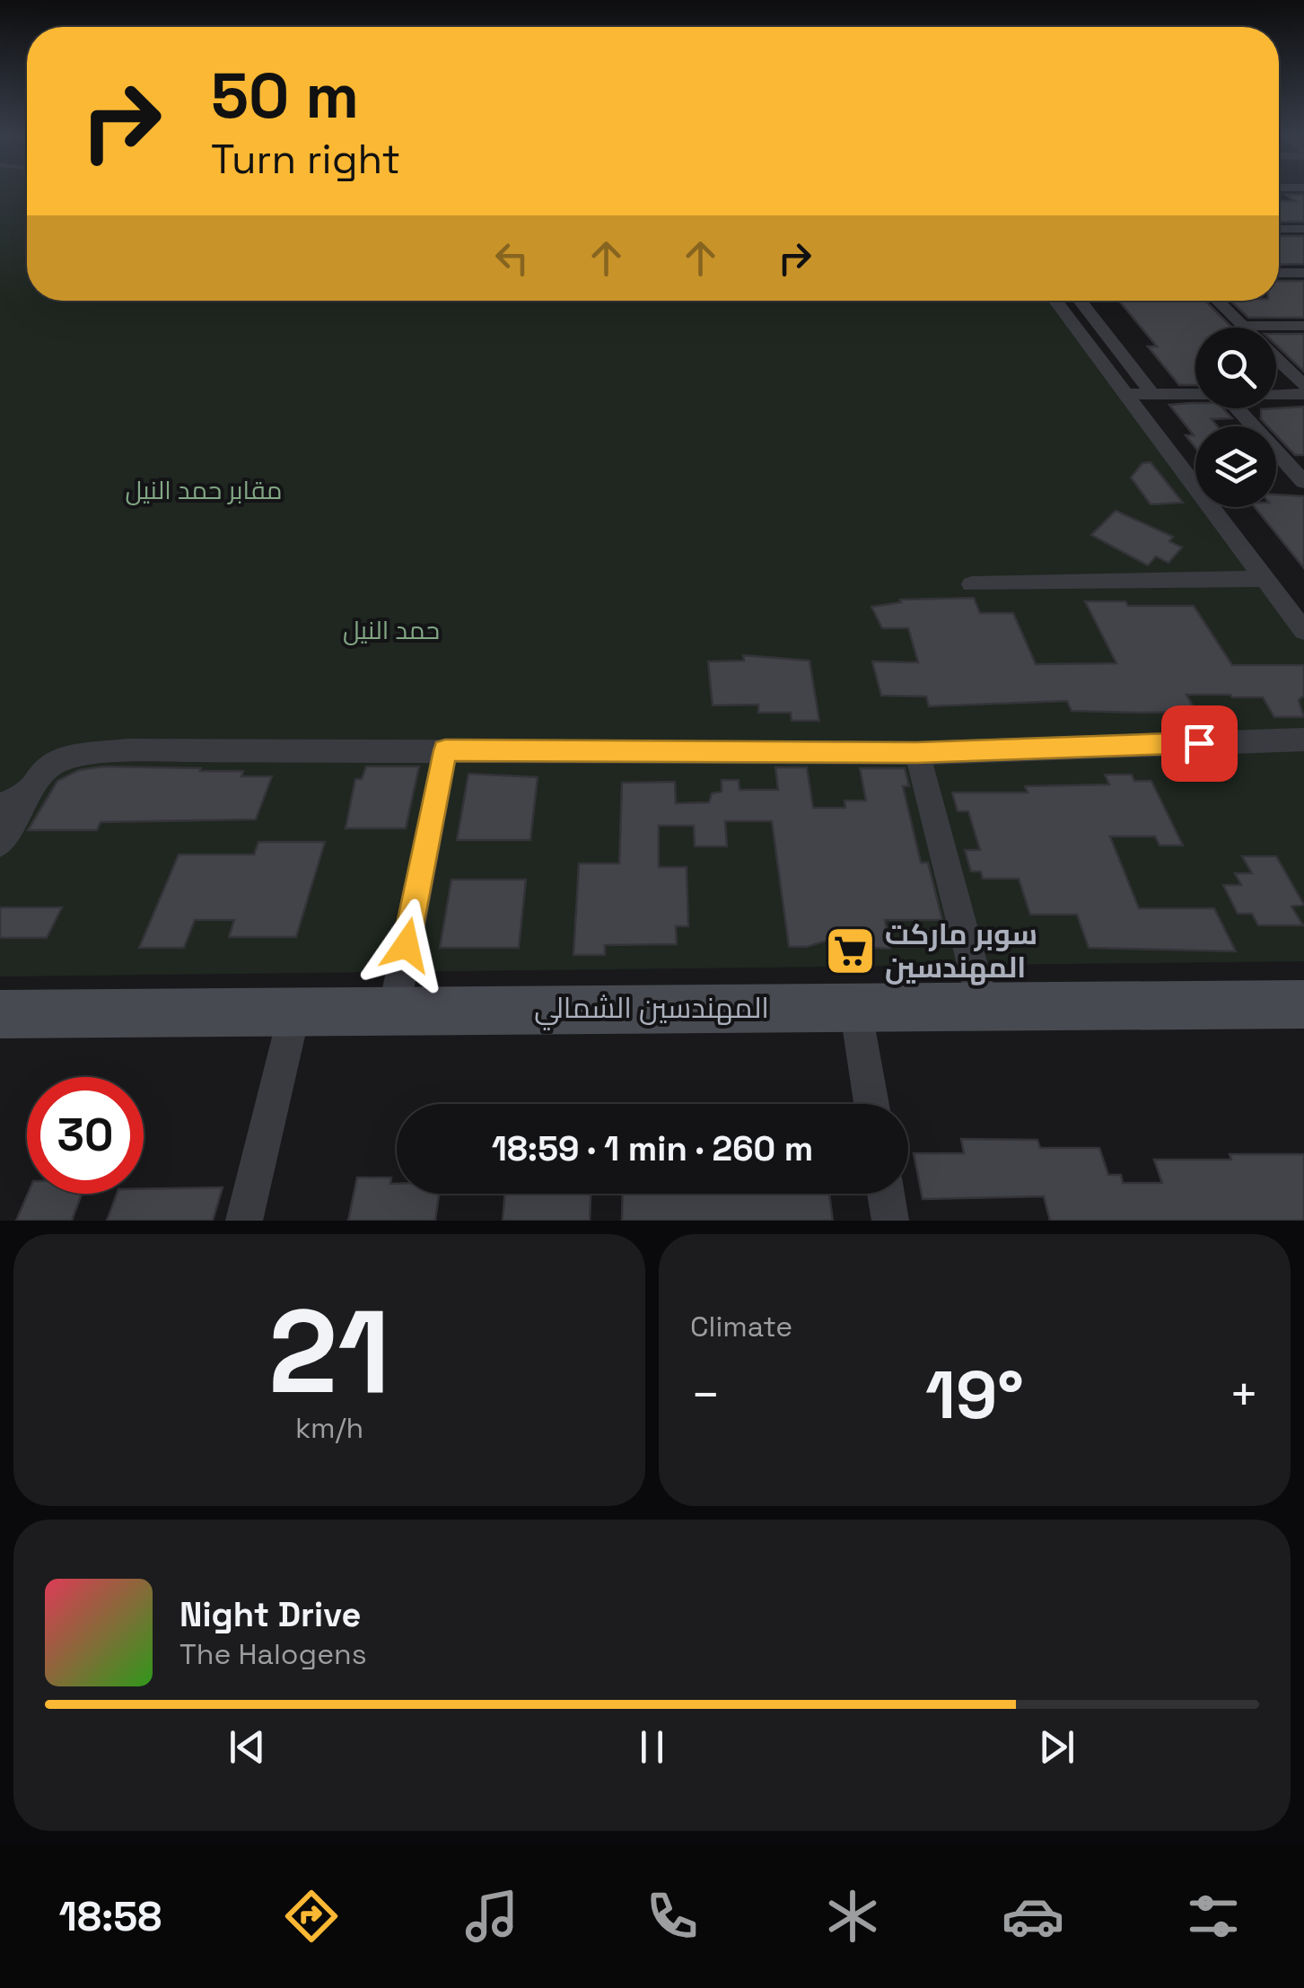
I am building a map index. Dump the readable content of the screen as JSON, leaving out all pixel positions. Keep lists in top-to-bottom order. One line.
{"streets":{"main road":["المهندسين الشمالي"]},"parks":["مقابر حمد النيل","حمد النيل"],"places":{"supermarket":["سوبر ماركت المهندسين"]},"page":{"turn":["50 m","Turn right"],"limit":"30","trip":"18:59 · 1 min · 260 m","tile":[["21","km/h"],"Climate"],"heat":["−","19°","+"],"song":["Night Drive","The Halogens"],"tabs":"18:58"}}
